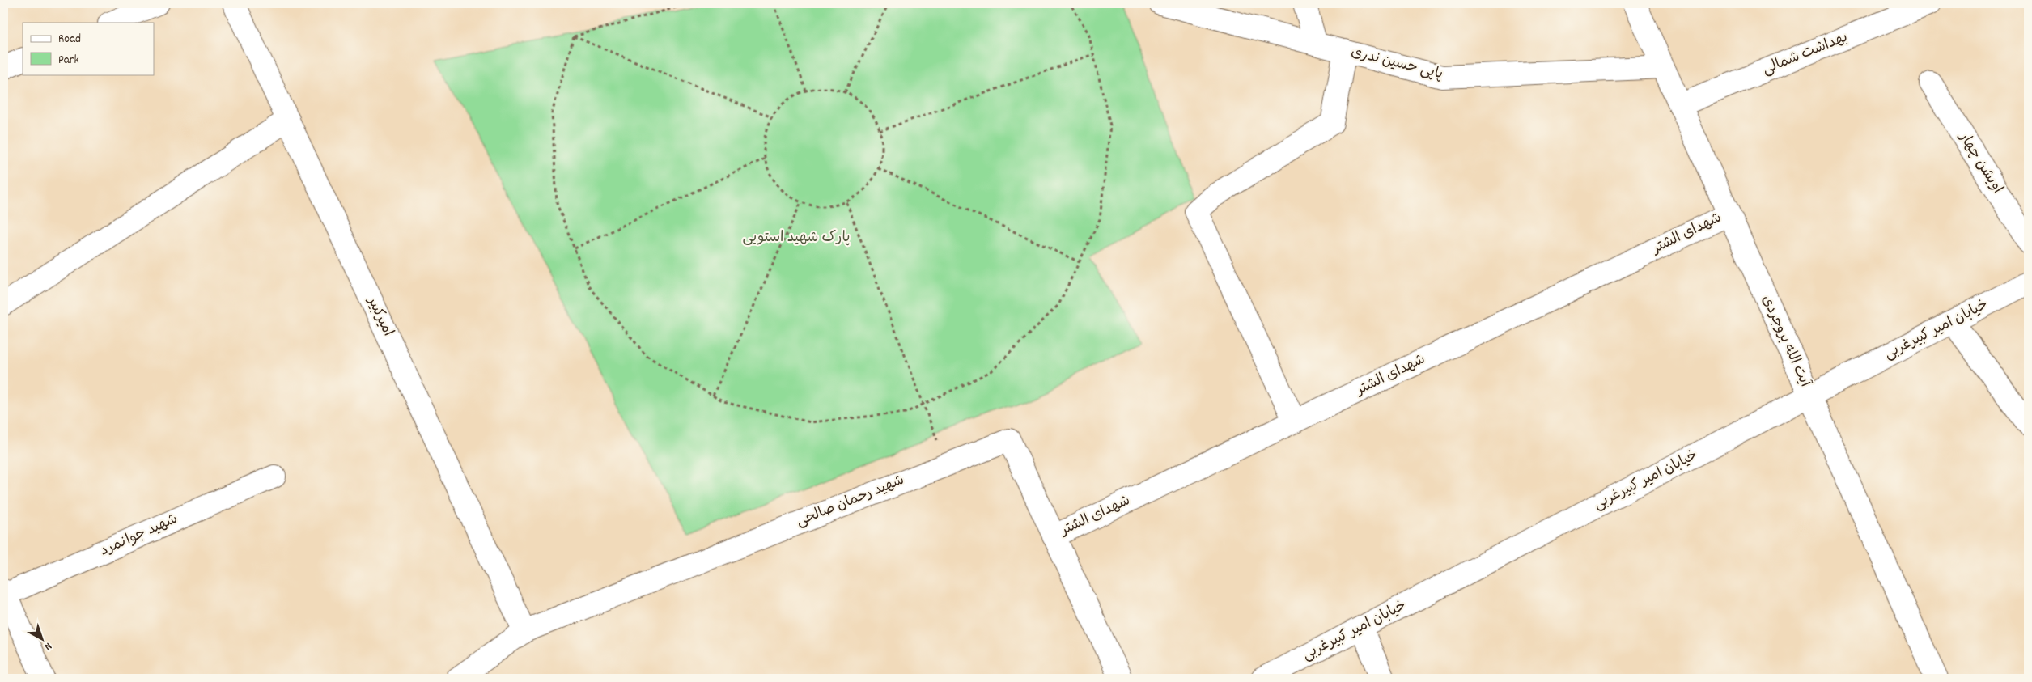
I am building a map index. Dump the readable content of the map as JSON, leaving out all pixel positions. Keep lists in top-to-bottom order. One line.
{"streets":{"street":["بهداشت شمالی","پاپی حسین ندری","اویشن چهار","شهدای الشتر","امیرکبیر","خیابان امیر کبیرغربی","آیت الله بروجردی","شهید رحمان صالحی","شهید جوانمرد"]},"crossings":[["بهداشت شمالی","آیت الله بروجردی"],["پاپی حسین ندری","آیت الله بروجردی"],["شهدای الشتر","آیت الله بروجردی"],["شهدای الشتر","شهید رحمان صالحی"],["امیرکبیر","شهید رحمان صالحی"],["خیابان امیر کبیرغربی","آیت الله بروجردی"]],"parks":["پارک شهید استویی"],"legend":["Road","Park"],"north":"bottom right"}
